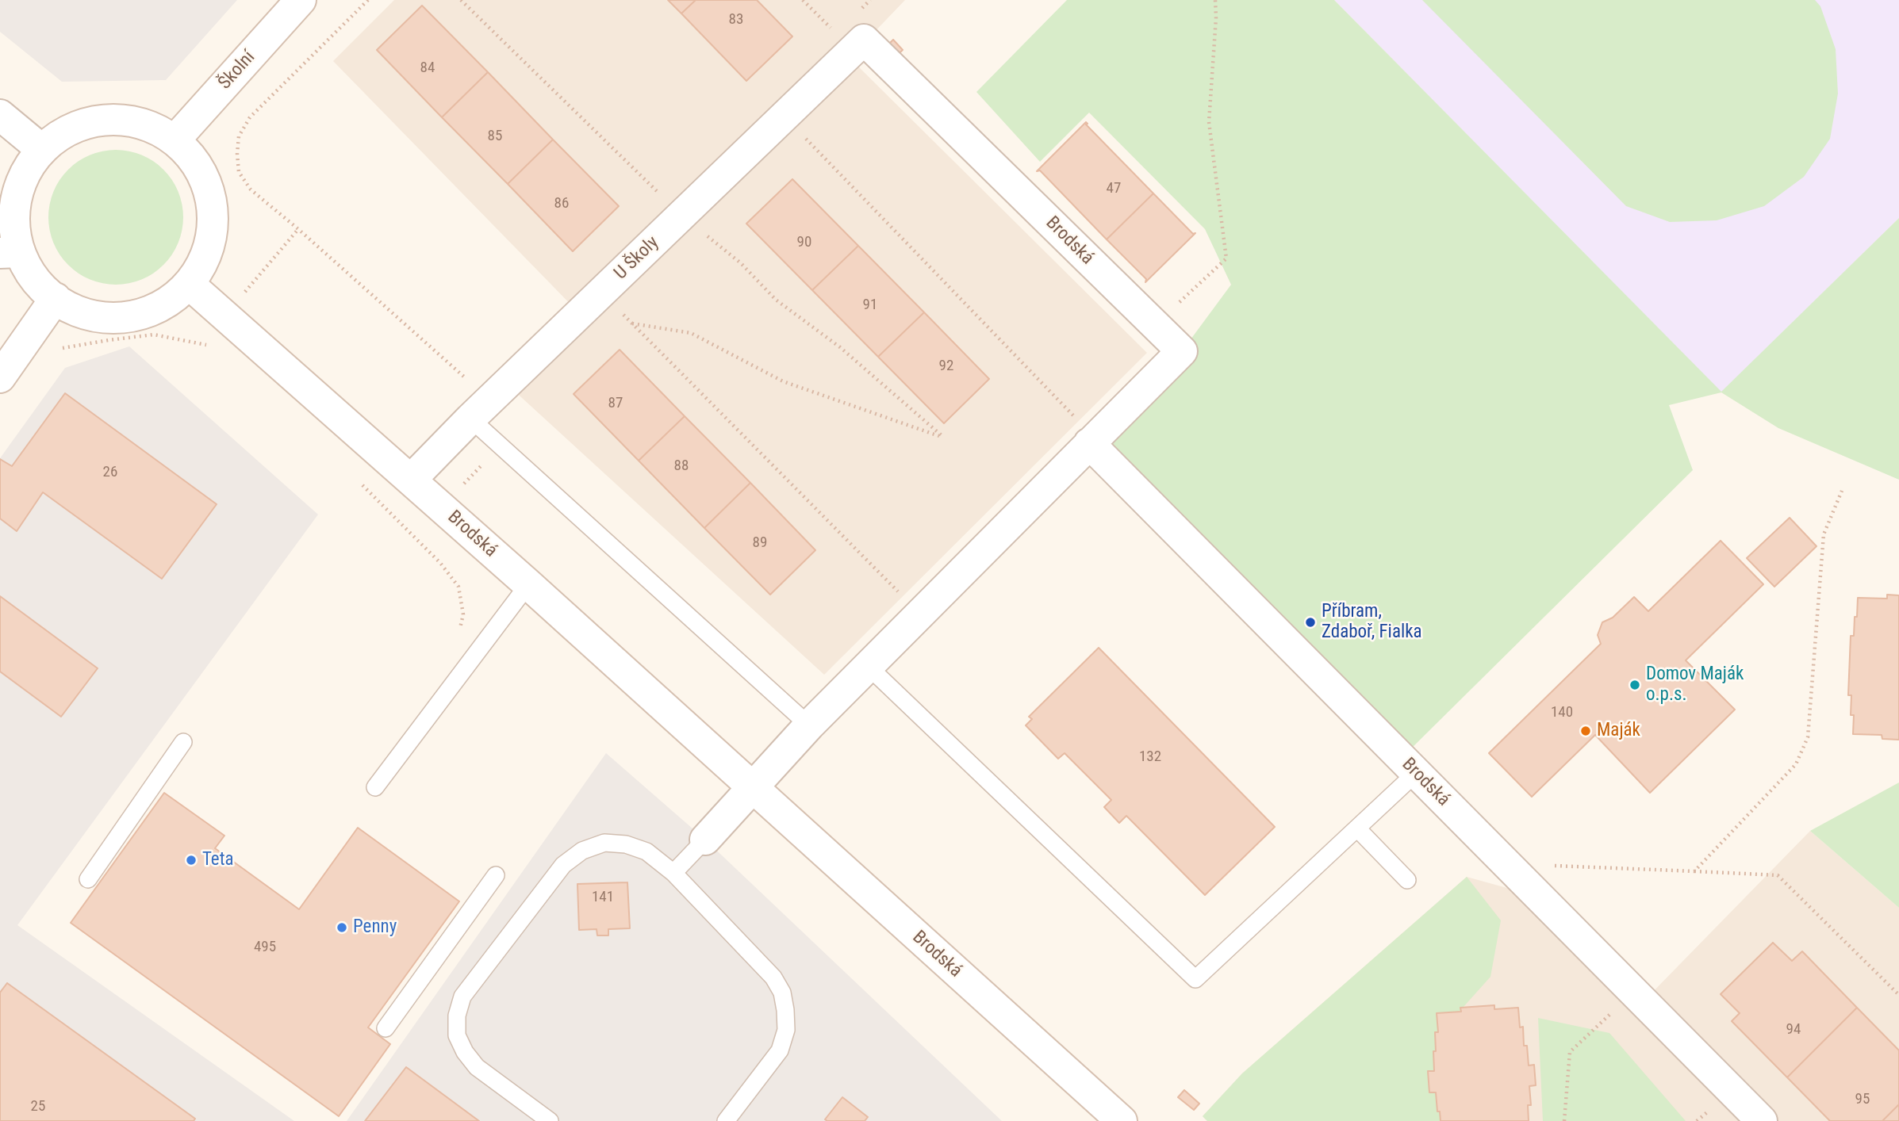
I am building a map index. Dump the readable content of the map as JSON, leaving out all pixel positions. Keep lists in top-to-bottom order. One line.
{"streets":{"street":["Školní","Brodská","U Školy"]},"crossings":[["Brodská","U Školy"]],"places":["Příbram, Zdaboř, Fialka","Domov Maják o.p.s.","Maják","Teta","Penny"],"house_numbers":["83","84","85","47","86","90","91","92","87","88","26","89","140","132","141","495","94","95","25"]}
